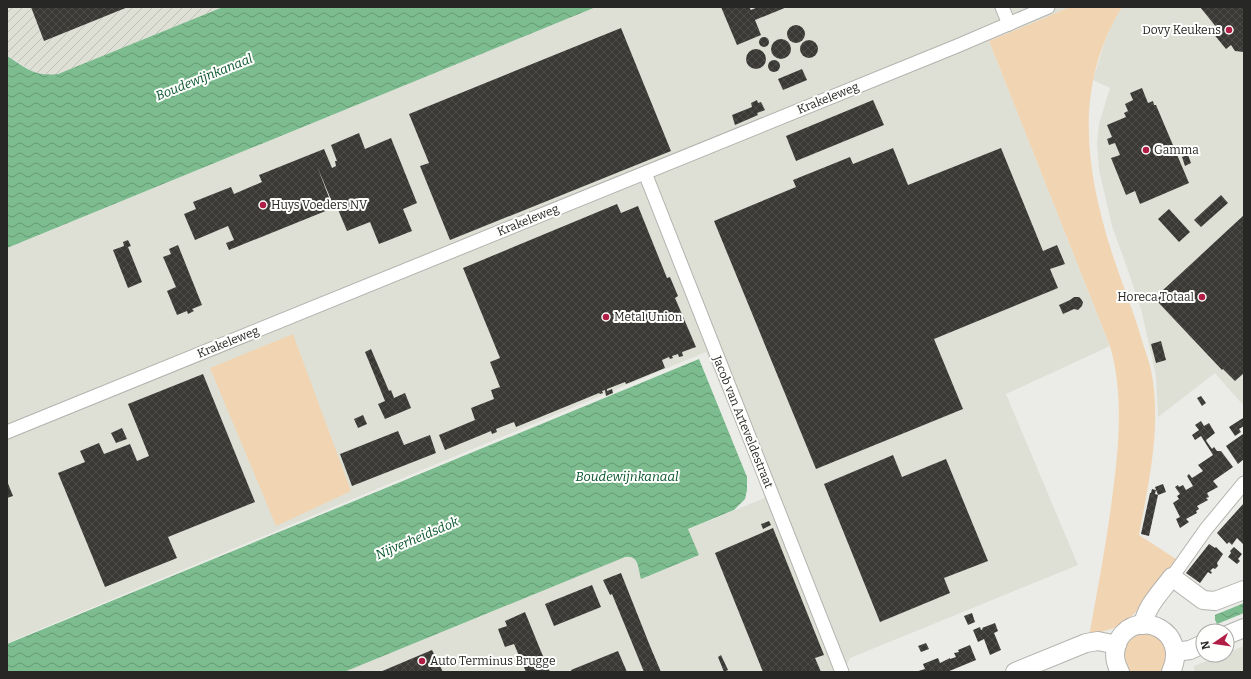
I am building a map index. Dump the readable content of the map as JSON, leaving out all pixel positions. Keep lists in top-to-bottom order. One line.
{"streets":{"street":["Krakeleweg","Jacob van Arteveldestraat"]},"crossings":[["Krakeleweg","Jacob van Arteveldestraat"]],"water":["Boudewijnkanaal","Nijverheidsdok"],"places":["Dovy Keukens","Gamma","Huys Voeders NV","Horeca Totaal","Metal Union","Auto Terminus Brugge"],"north":"left"}
